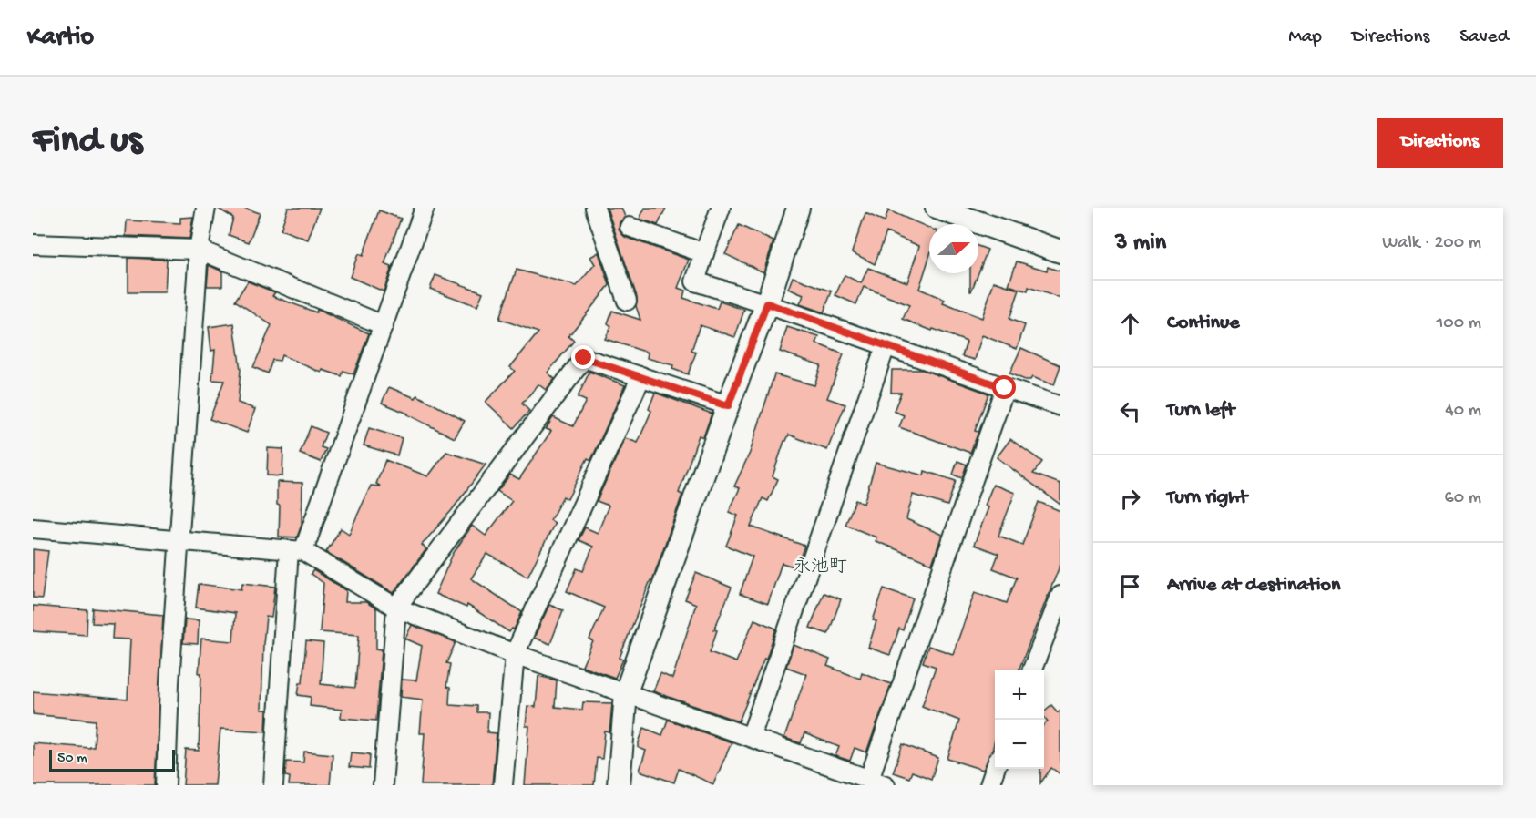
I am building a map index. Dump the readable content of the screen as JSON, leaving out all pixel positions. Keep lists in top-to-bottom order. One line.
{"districts":["永池町"],"scale_bar":"50 m","north":"right","page":{"header":"Kartio","nav":["Map","Directions","Saved"],"buttons":"Directions","title":"Find us","heading":["3 min","Walk · 200 m"],"list":[["Continue","100 m"],["Turn left","40 m"],["Turn right","60 m"],"Arrive at destination"],"map_buttons":["+","−"],"scale":"50 m"}}
